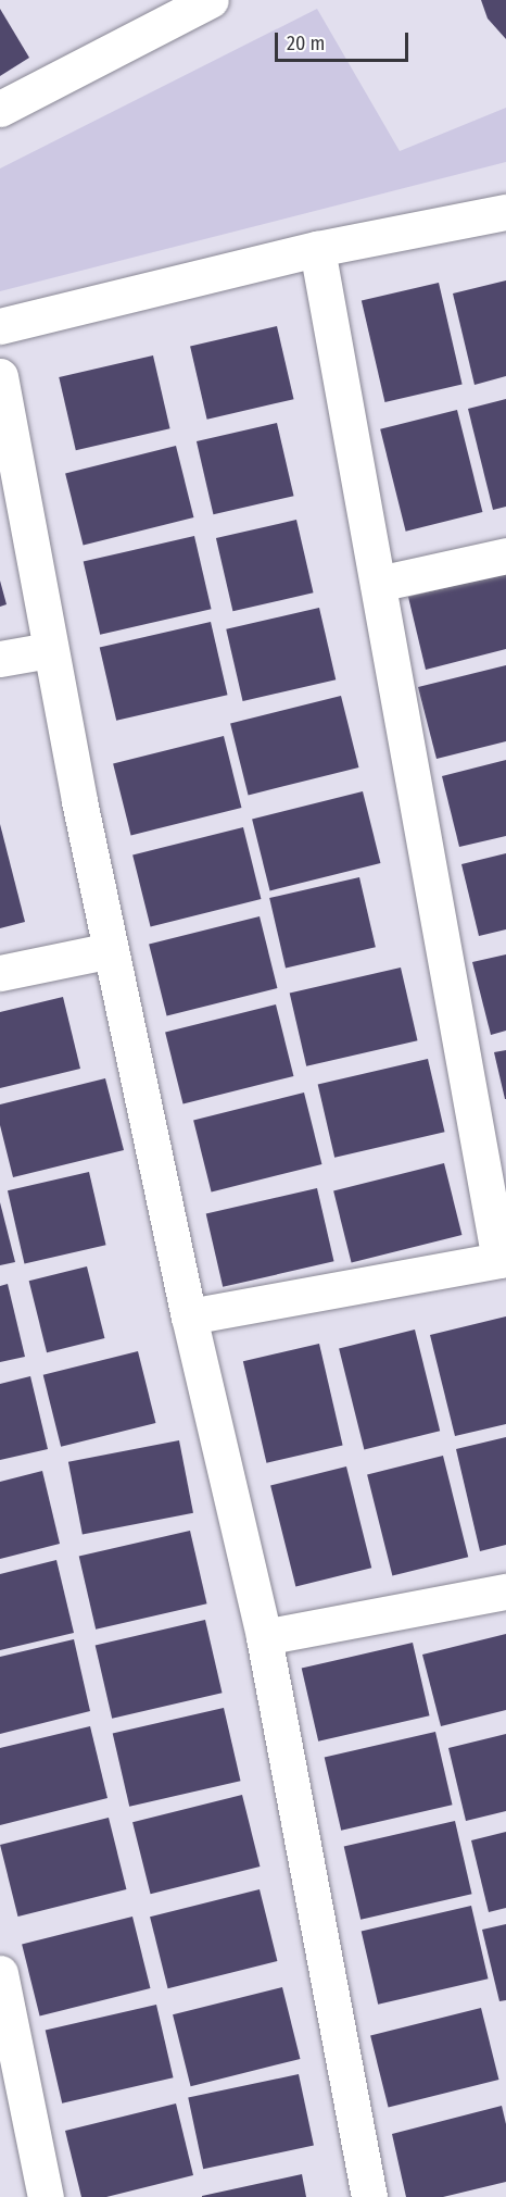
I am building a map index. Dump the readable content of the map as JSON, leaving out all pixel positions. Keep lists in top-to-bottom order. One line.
{"scale_bar":"20 m"}
